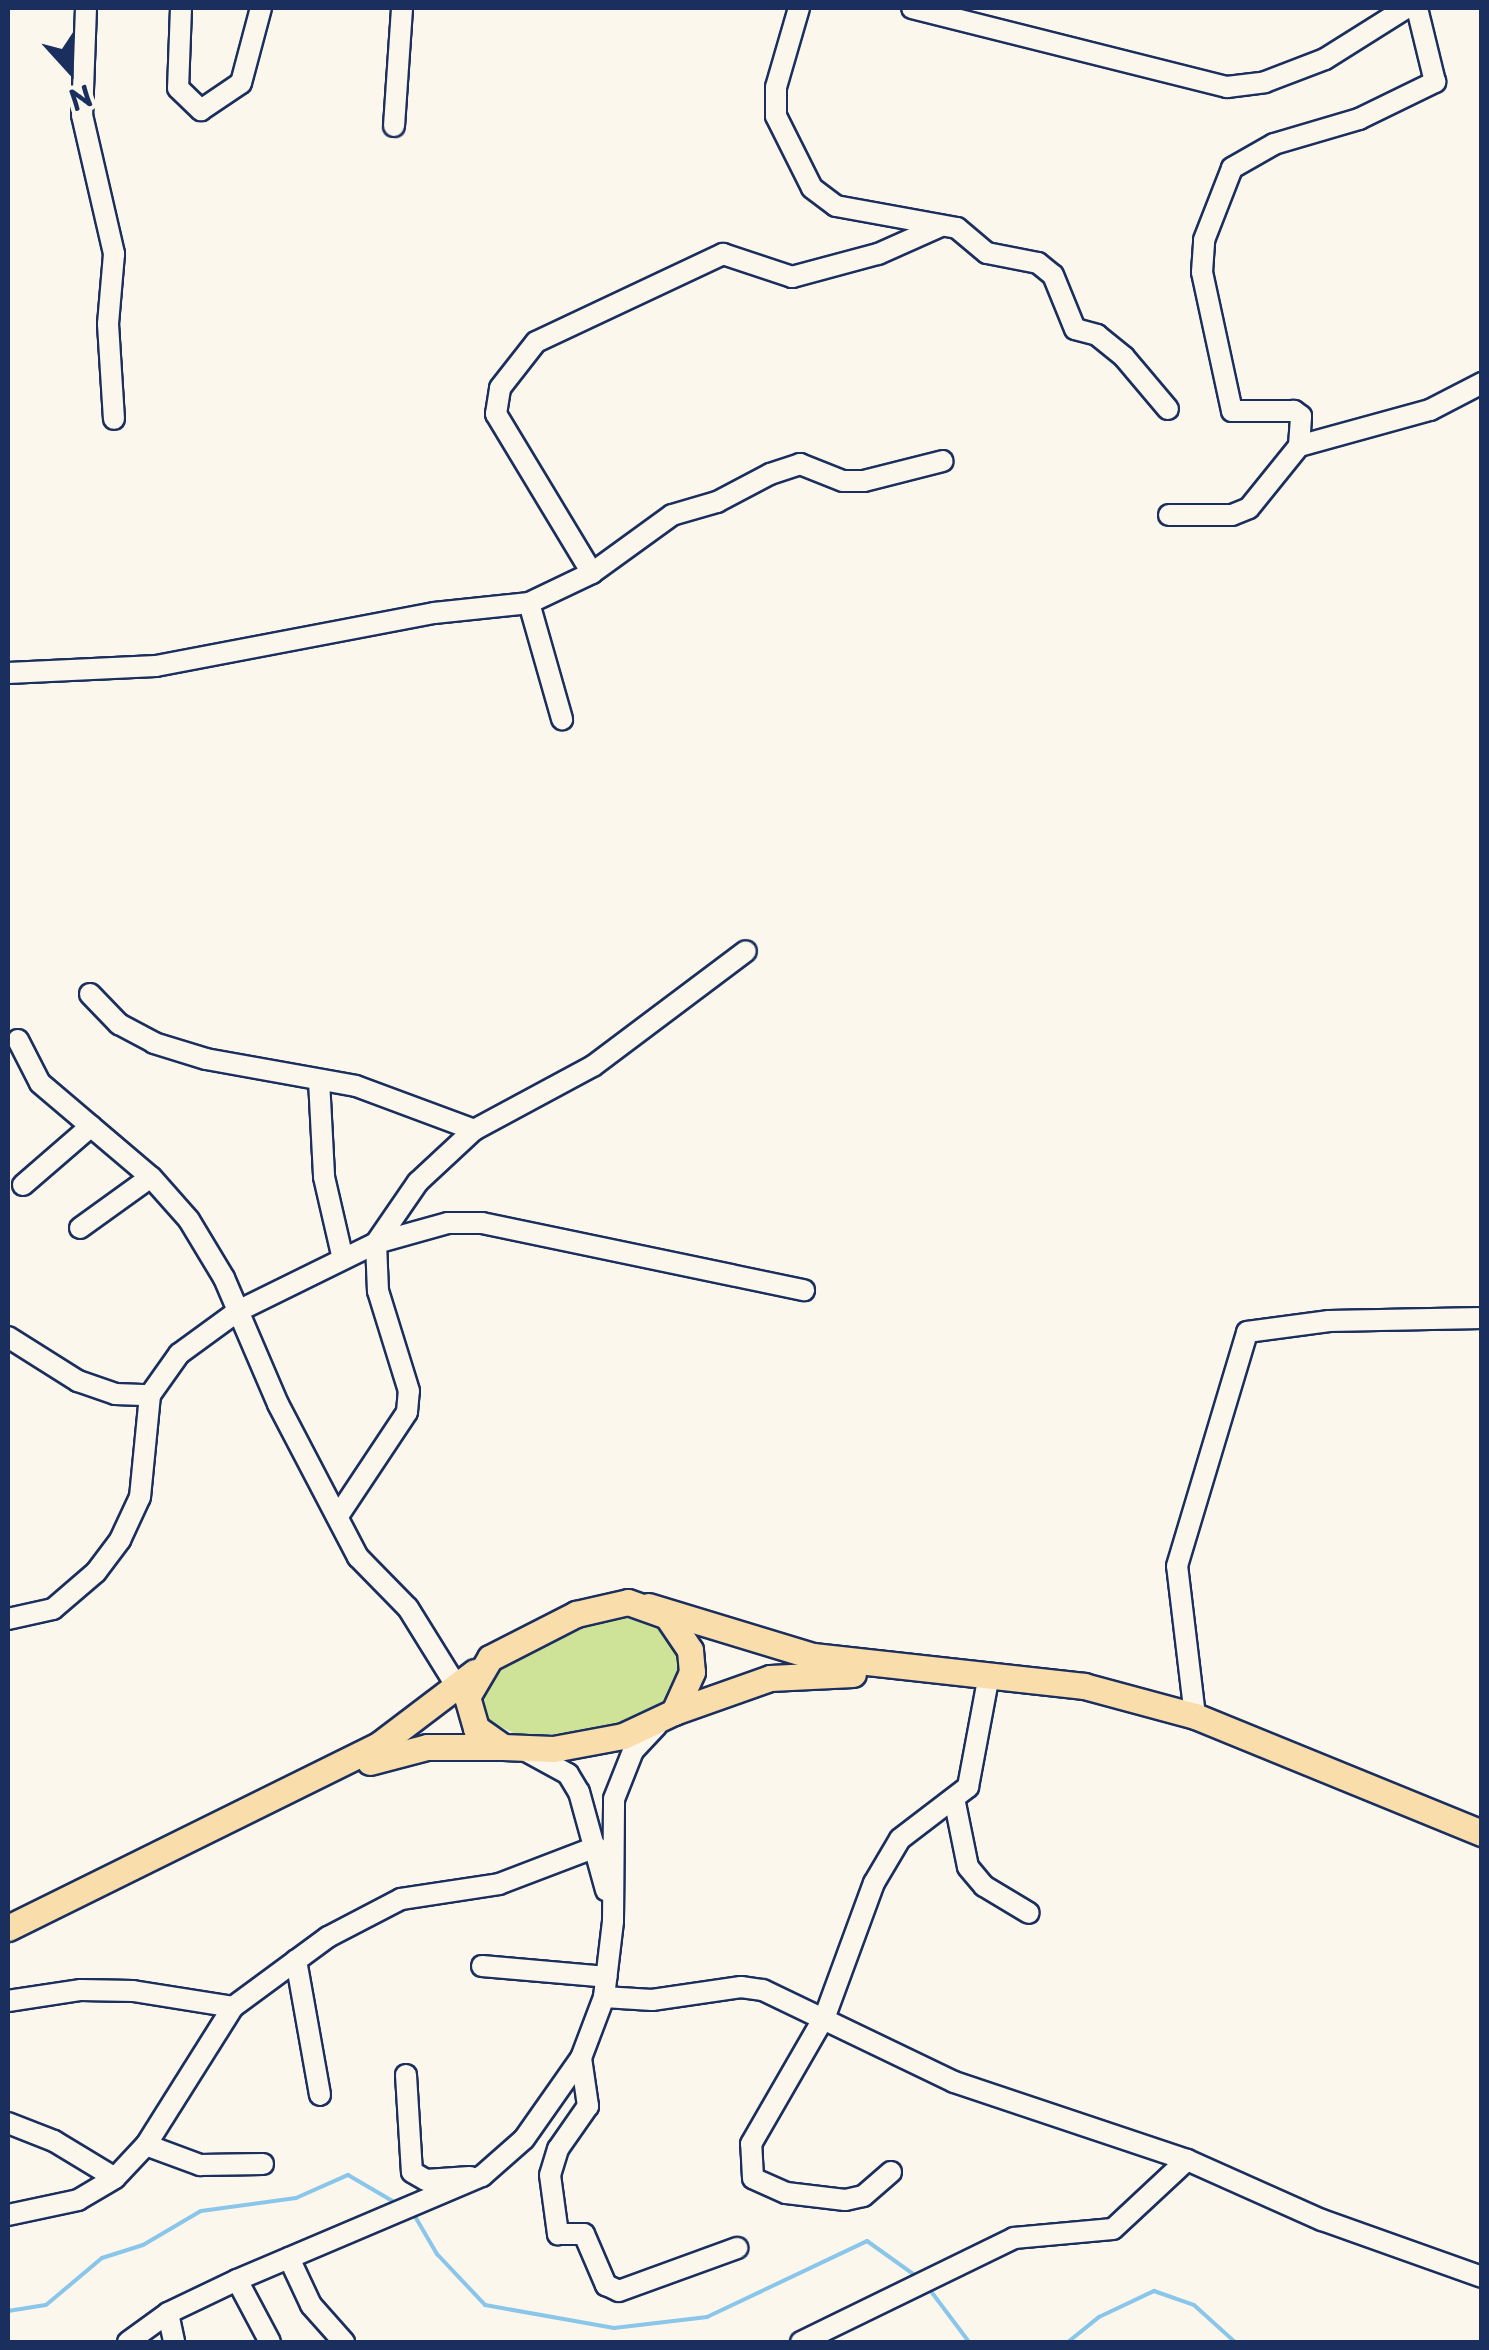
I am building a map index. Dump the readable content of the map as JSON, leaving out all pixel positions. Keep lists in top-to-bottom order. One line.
{"north":"bottom"}
